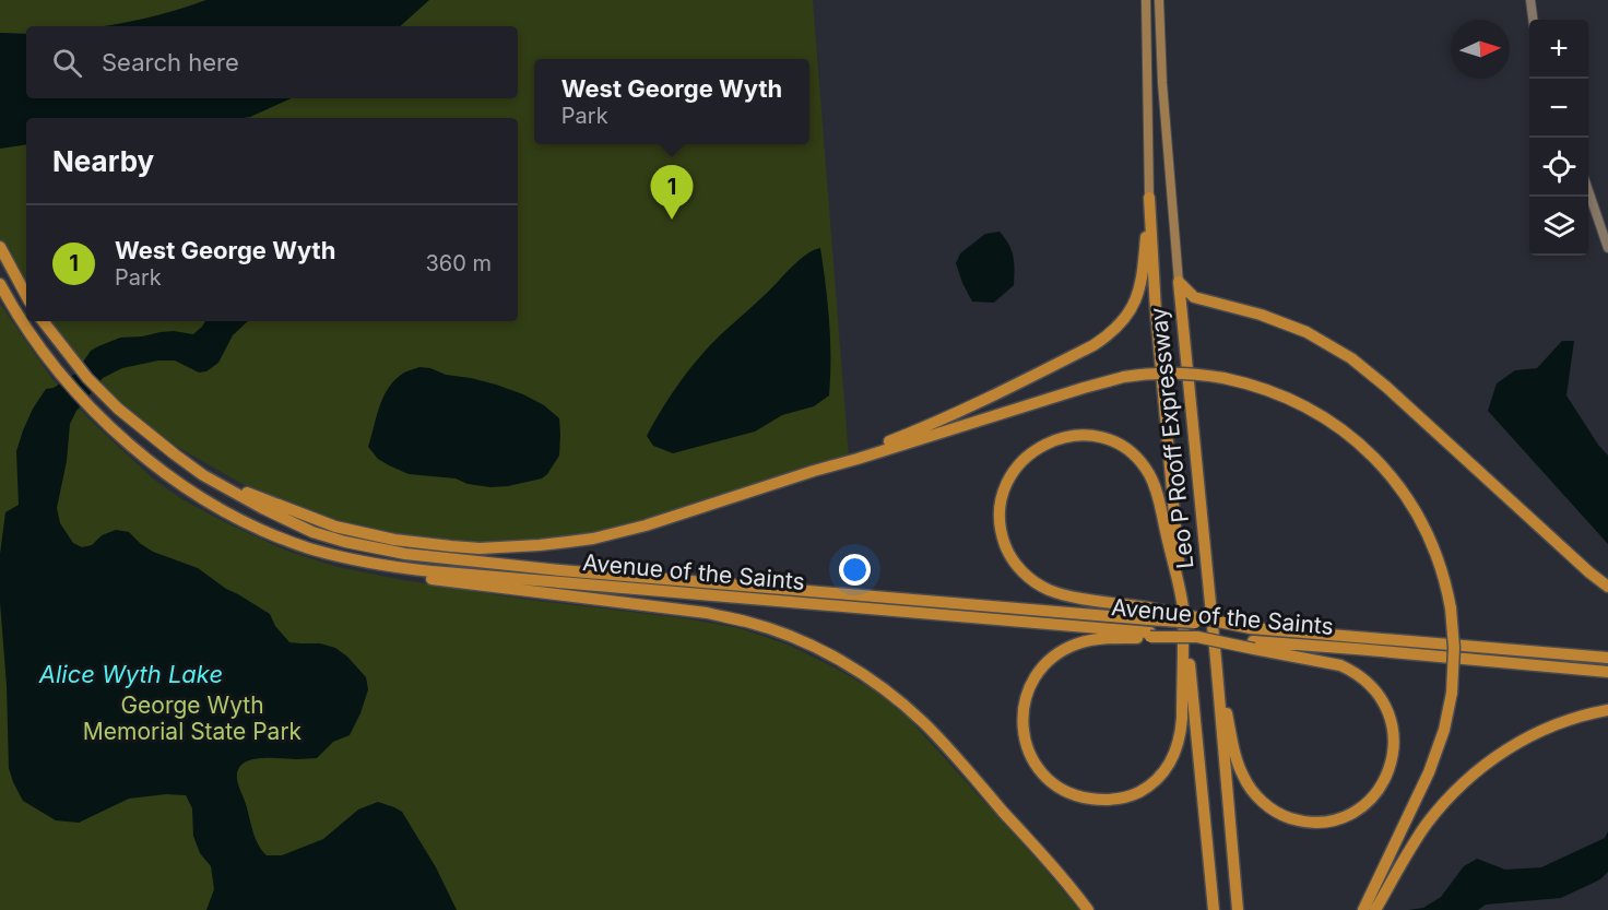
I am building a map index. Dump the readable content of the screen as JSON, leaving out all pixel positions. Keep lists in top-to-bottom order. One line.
{"streets":{"highway":["Leo P Rooff Expressway","Avenue of the Saints"]},"water":["Alice Wyth Lake"],"parks":["George Wyth Memorial State Park"],"north":"right","page":{"map_buttons":["+","−"],"search":"Search here","popup":["West George Wyth","Park"],"heading":"Nearby","pins":"1","list":[{"mark":"1","name":"West George Wyth","note":"Park","value":"360 m"}]}}
